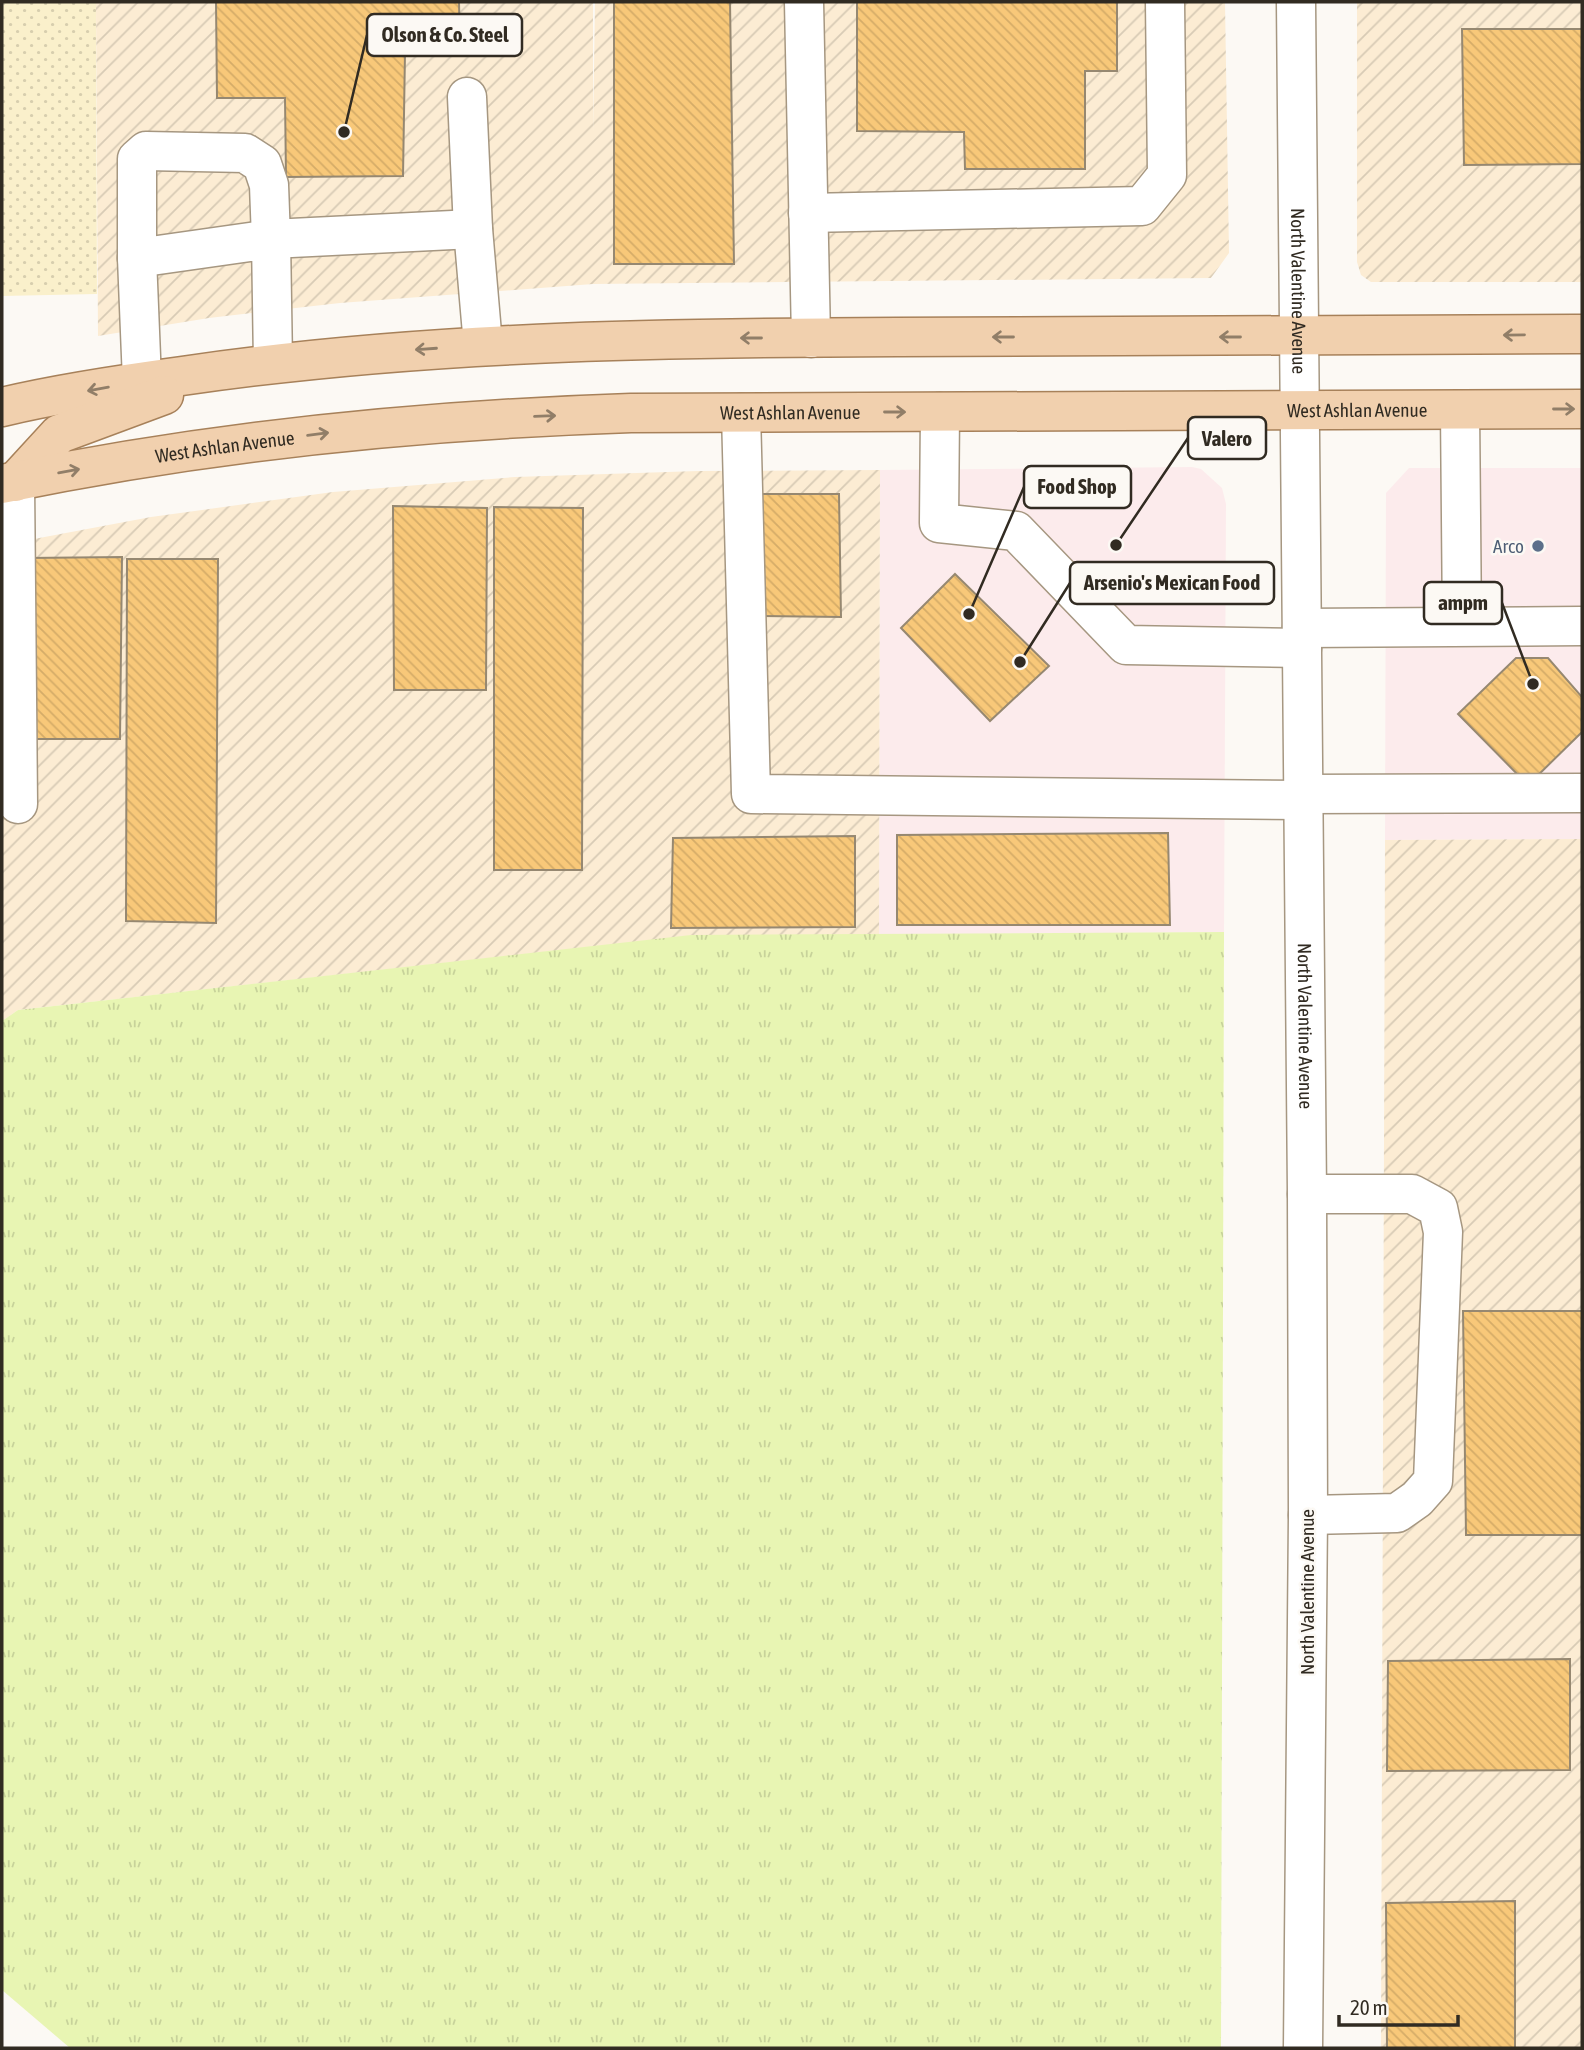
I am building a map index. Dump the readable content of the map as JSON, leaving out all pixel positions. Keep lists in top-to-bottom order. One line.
{"streets":{"main road":["West Ashlan Avenue"],"street":["North Valentine Avenue"]},"crossings":[["North Valentine Avenue","West Ashlan Avenue"]],"places":["Olson & Co. Steel","Valero","Arco","Food Shop","Arsenio's Mexican Food","ampm"],"scale_bar":"20 m"}
